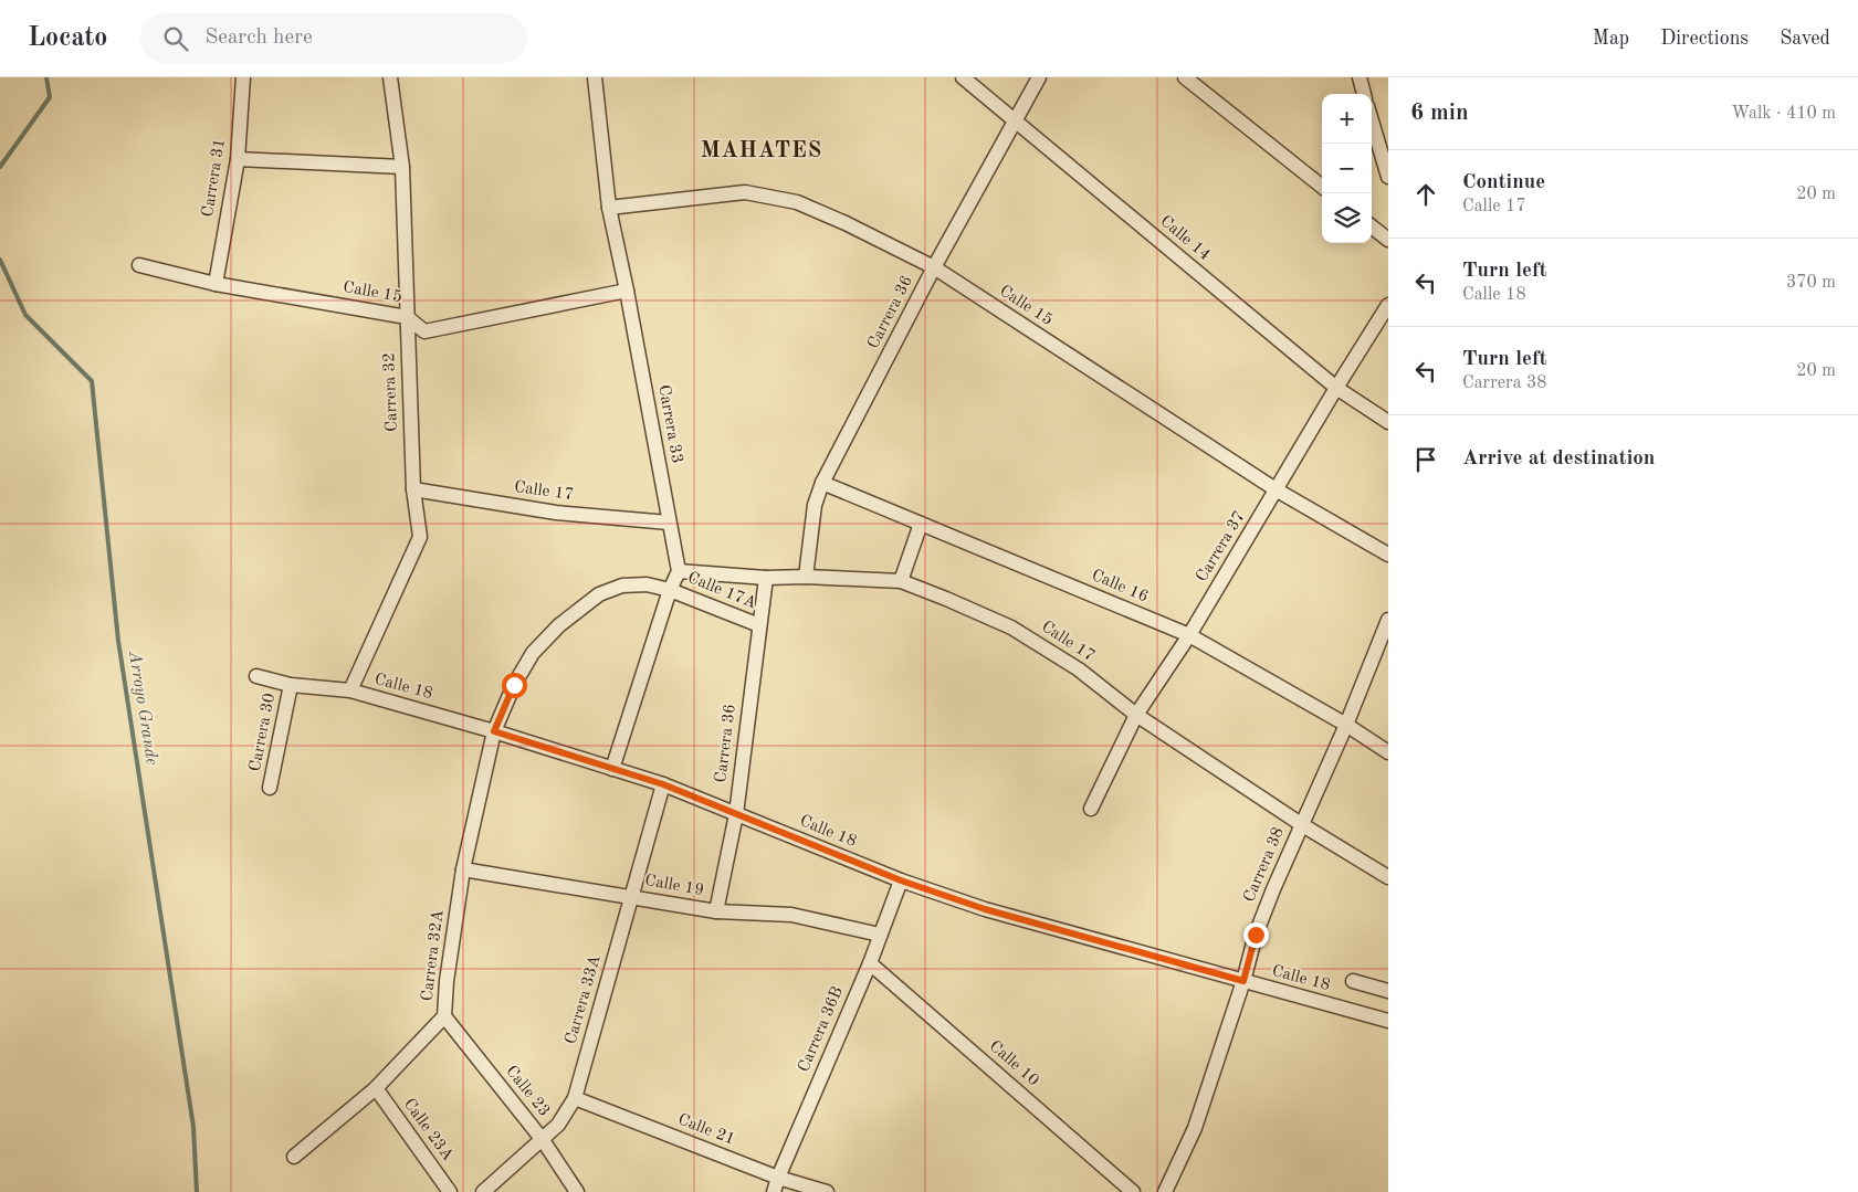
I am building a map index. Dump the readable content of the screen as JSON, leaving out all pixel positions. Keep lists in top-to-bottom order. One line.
{"streets":{"street":["Carrera 31","Calle 14","Calle 15","Carrera 36","Carrera 32","Carrera 33","Calle 17","Carrera 37","Calle 16","Calle 17A","Calle 18","Carrera 30","Carrera 38","Calle 19","Carrera 32A","Carrera 33A","Carrera 36B","Calle 10","Calle 23","Calle 23A","Calle 21"]},"crossings":[["Carrera 31","Calle 15"],["Calle 14","Carrera 36"],["Calle 14","Carrera 37"],["Calle 15","Carrera 36"],["Calle 15","Carrera 32"],["Calle 15","Carrera 33"],["Calle 15","Carrera 37"],["Carrera 36","Calle 17"],["Carrera 36","Calle 16"],["Carrera 36","Calle 17A"],["Carrera 36","Calle 18"],["Carrera 36","Calle 19"],["Carrera 32","Calle 17"],["Carrera 32","Calle 18"],["Carrera 33","Calle 17"],["Calle 17","Carrera 37"],["Calle 17","Carrera 38"],["Carrera 37","Calle 16"],["Calle 16","Carrera 38"],["Calle 18","Carrera 30"],["Calle 18","Carrera 38"],["Calle 18","Carrera 32A"],["Calle 18","Carrera 33A"],["Calle 18","Carrera 36B"],["Calle 19","Carrera 32A"],["Calle 19","Carrera 33A"],["Calle 19","Carrera 36B"],["Carrera 32A","Calle 23"],["Carrera 32A","Calle 23A"],["Carrera 33A","Calle 23"],["Carrera 33A","Calle 21"],["Carrera 36B","Calle 10"],["Carrera 36B","Calle 21"]],"districts":["MAHATES"],"water":["Arroyo Grande"],"page":{"header":"Locato","search":"Search here","nav":["Map","Directions","Saved"],"heading":["6 min","Walk · 410 m"],"map_buttons":["+","−"],"list":[["Continue","Calle 17","20 m"],["Turn left","Calle 18","370 m"],["Turn left","Carrera 38","20 m"],"Arrive at destination"]}}
